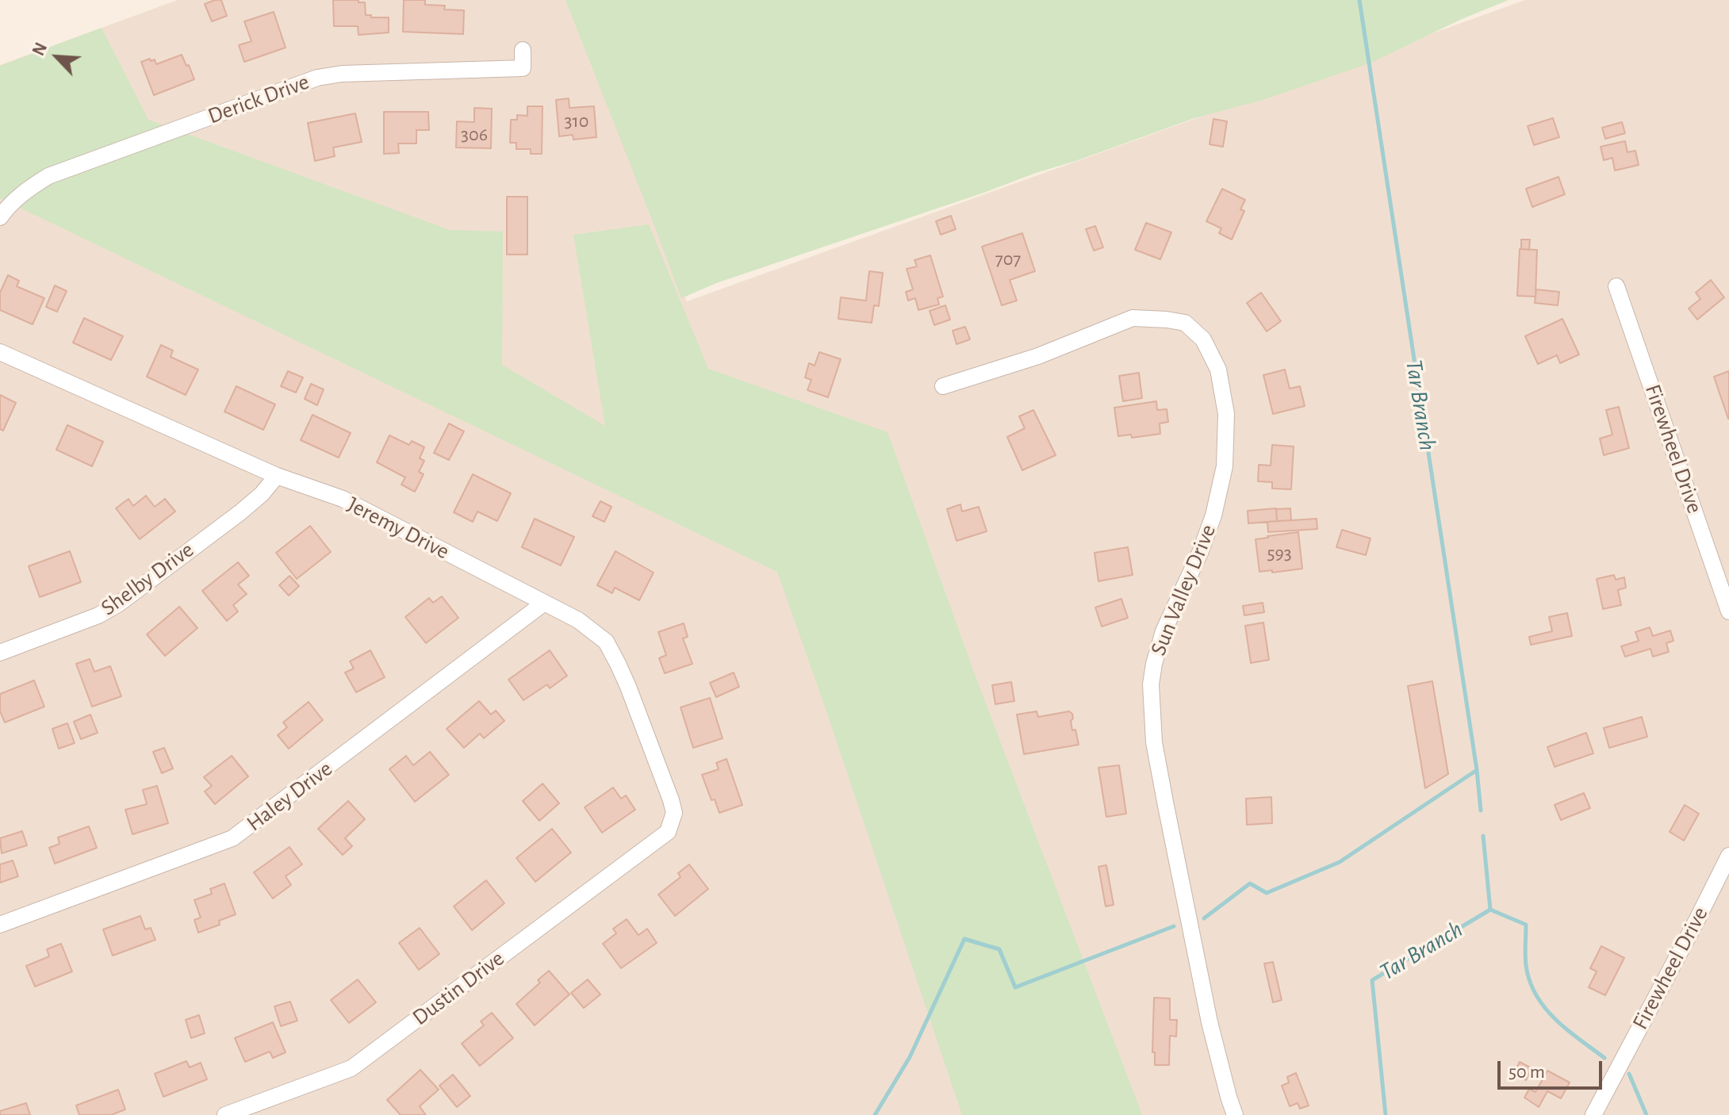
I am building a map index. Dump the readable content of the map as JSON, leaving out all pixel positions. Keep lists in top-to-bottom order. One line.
{"streets":{"street":["Derick Drive","Firewheel Drive","Jeremy Drive","Shelby Drive","Sun Valley Drive","Haley Drive","Dustin Drive"]},"crossings":[["Jeremy Drive","Shelby Drive"],["Jeremy Drive","Haley Drive"],["Jeremy Drive","Dustin Drive"]],"water":["Tar Branch"],"house_numbers":["310","306","707","593"],"scale_bar":"50 m","north":"top left"}
